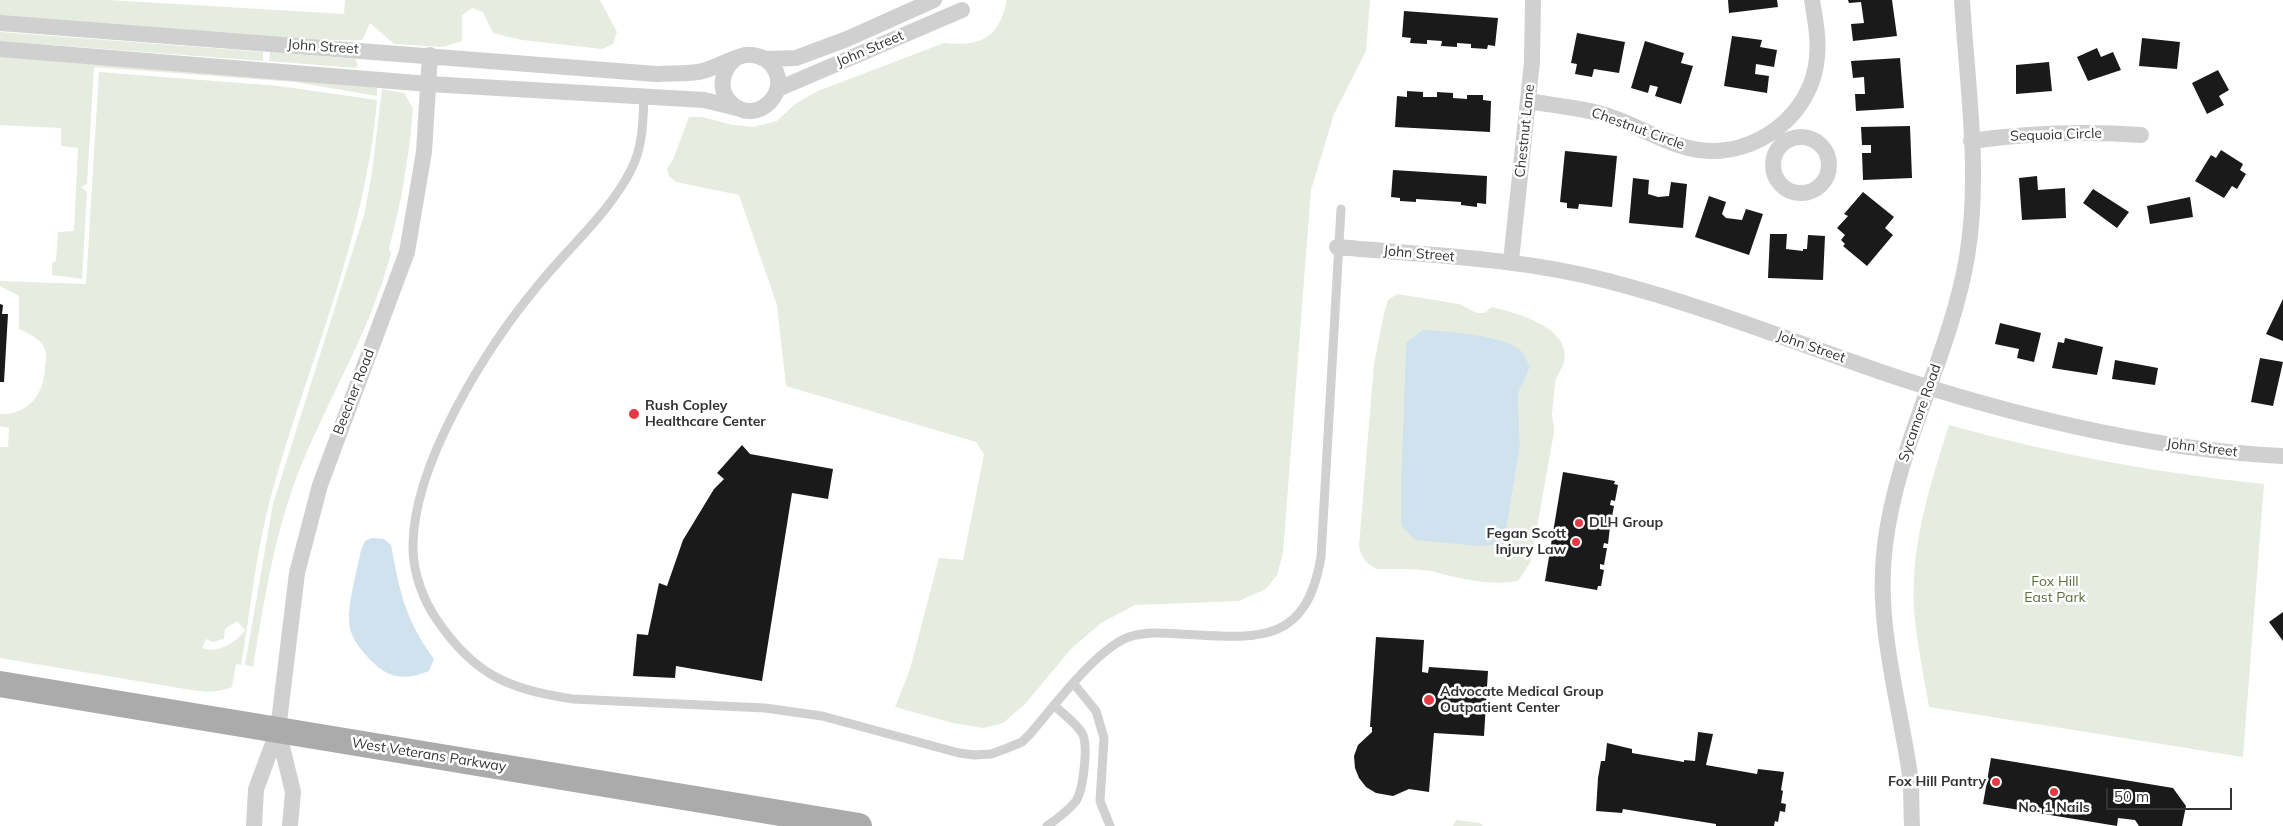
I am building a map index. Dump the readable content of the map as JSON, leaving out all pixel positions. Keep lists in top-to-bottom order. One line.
{"streets":{"main road":["West Veterans Parkway"],"street":["John Street","Chestnut Circle","Chestnut Lane","Sequoia Circle","Beecher Road","Sycamore Road"]},"crossings":[["John Street","Chestnut Lane"],["John Street","Beecher Road"],["John Street","Sycamore Road"],["Chestnut Circle","Chestnut Lane"],["Sequoia Circle","Sycamore Road"],["Beecher Road","West Veterans Parkway"]],"parks":["Fox Hill East Park"],"places":["Rush Copley Healthcare Center","DLH Group","Fegan Scott Injury Law","Advocate Medical Group Outpatient Center","Fox Hill Pantry","No. 1 Nails"],"scale_bar":"50 m"}
